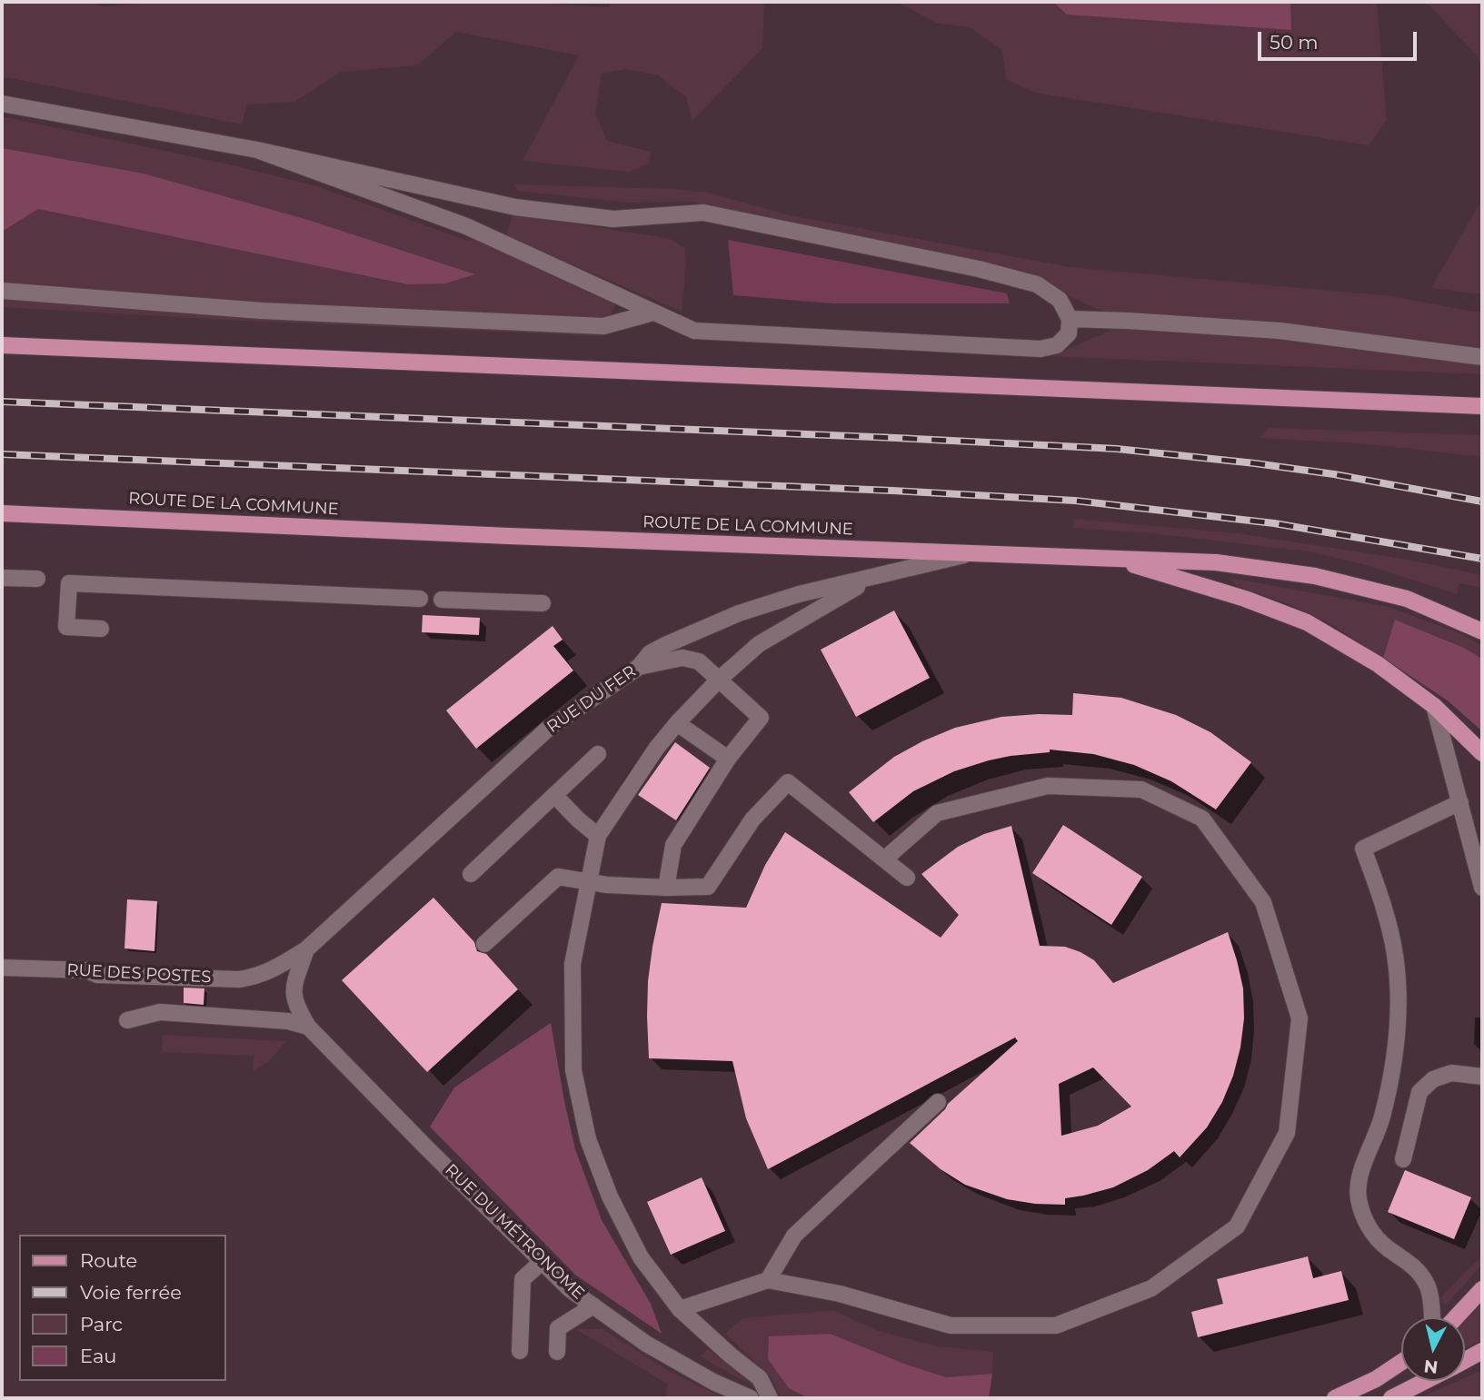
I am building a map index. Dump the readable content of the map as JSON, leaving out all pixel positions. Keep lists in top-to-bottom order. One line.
{"streets":{"main road":["ROUTE DE LA COMMUNE"],"street":["RUE DU FER","RUE DES POSTES","RUE DU MÉTRONOME"]},"crossings":[["ROUTE DE LA COMMUNE","RUE DU FER"],["RUE DU FER","RUE DES POSTES"],["RUE DU FER","RUE DU MÉTRONOME"]],"legend":["Route","Voie ferrée","Parc","Eau"],"scale_bar":"50 m","north":"bottom"}
